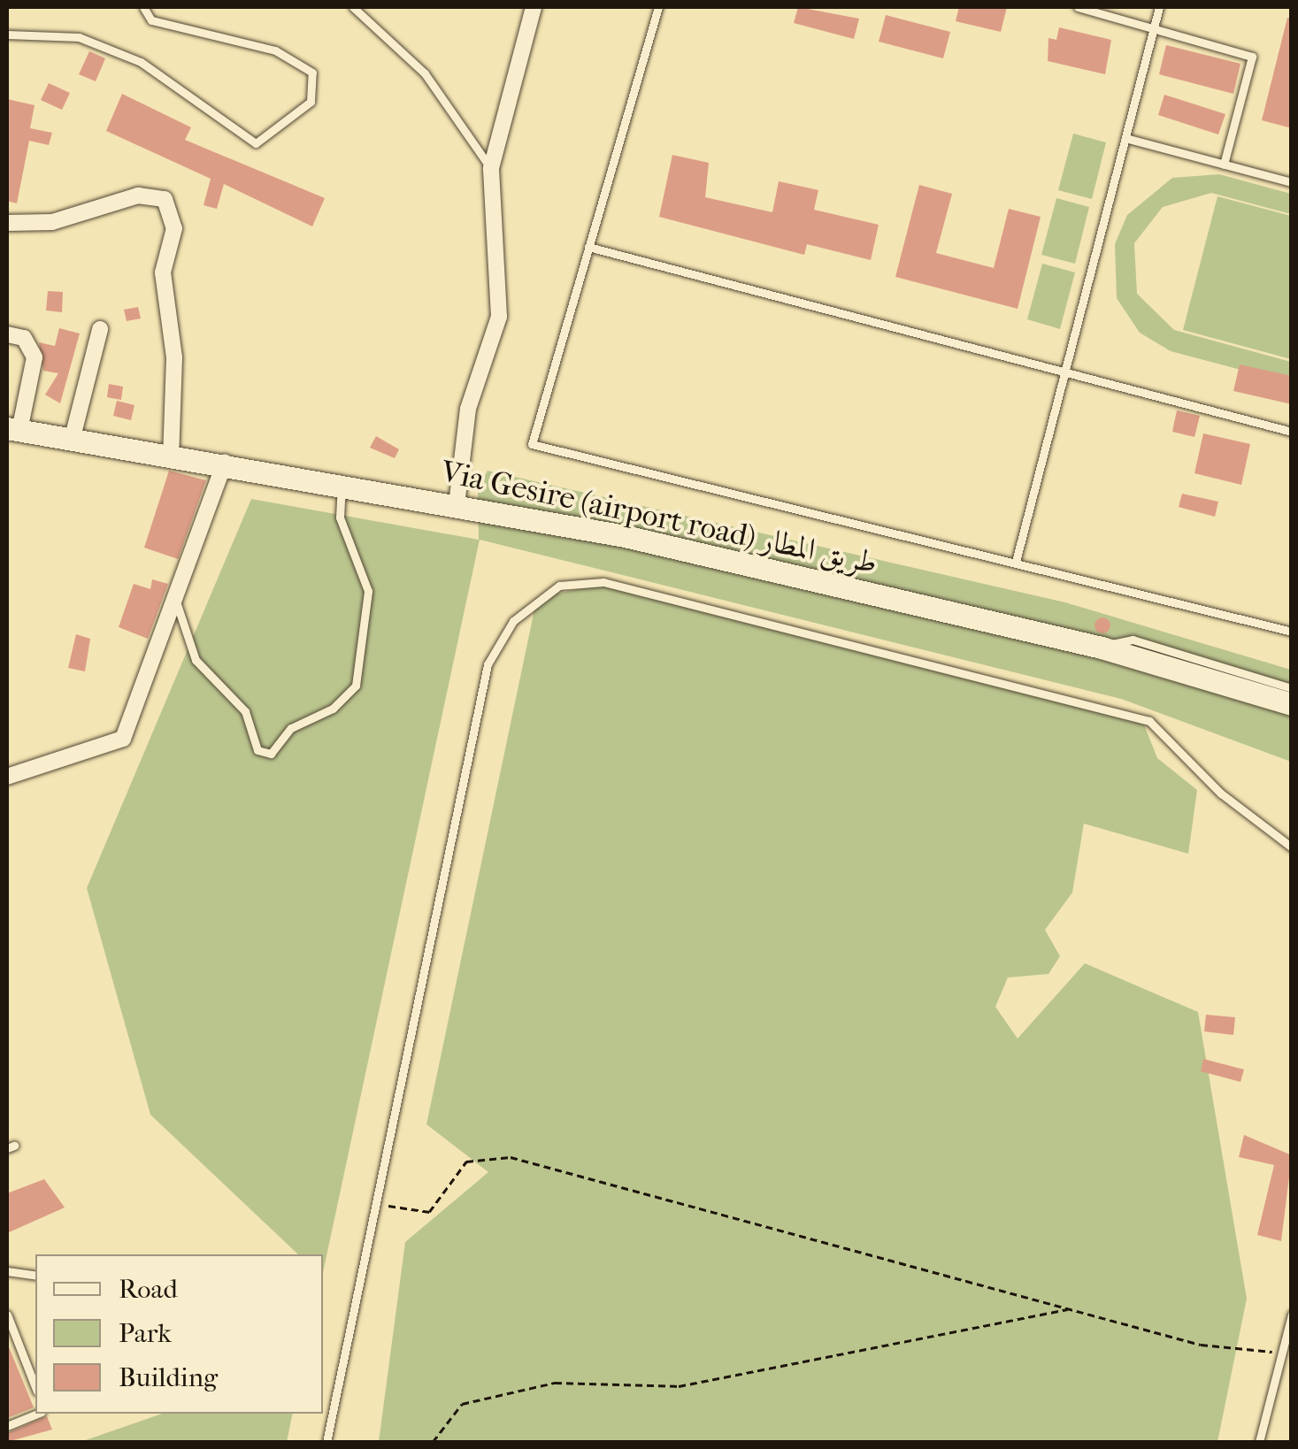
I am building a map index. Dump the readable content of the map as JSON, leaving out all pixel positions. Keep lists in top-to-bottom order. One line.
{"streets":{"main road":["Via Gesire (airport road) طريق المطار"]},"legend":["Road","Park","Building"]}
